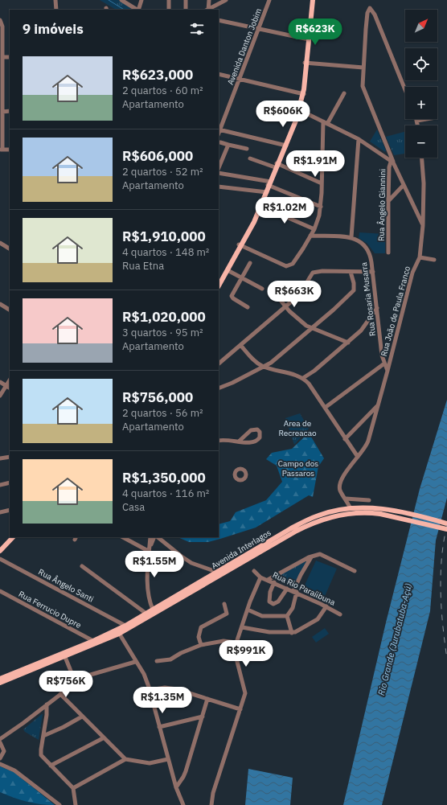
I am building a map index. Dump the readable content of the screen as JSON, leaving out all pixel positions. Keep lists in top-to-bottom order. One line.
{"streets":{"main road":["Avenida Interlagos"],"street":["Avenida Danton Jobim","Rua Ângelo Giannini","Rua Rosaria Musarra","Rua João de Paula Franco","Rua Ângelo Santi","Rua Rio Paraíibuna","Rua Ferrucio Dupre"]},"crossings":[["Rua Rosaria Musarra","Rua João de Paula Franco"],["Avenida Interlagos","Rua Ângelo Santi"],["Avenida Interlagos","Rua Ferrucio Dupre"]],"water":["Rio Grande (Jurubatuba-Açú)"],"parks":["Area de Recreacao","Campo dos Passaros"],"north":"top right","page":{"map_buttons":["+","−"],"heading":"9 imóveis","price":["R$623K","R$606K","R$1.91M","R$1.02M","R$663K","R$1.55M","R$991K","R$756K","R$1.35M"],"list":[{"name":"R$623,000","note":"2 quartos · 60 m² · Apartamento"},{"name":"R$606,000","note":"2 quartos · 52 m² · Apartamento"},{"name":"R$1,910,000","note":"4 quartos · 148 m² · Rua Etna"},{"name":"R$1,020,000","note":"3 quartos · 95 m² · Apartamento"},{"name":"R$756,000","note":"2 quartos · 56 m² · Apartamento"},{"name":"R$1,350,000","note":"4 quartos · 116 m² · Casa"}]}}
